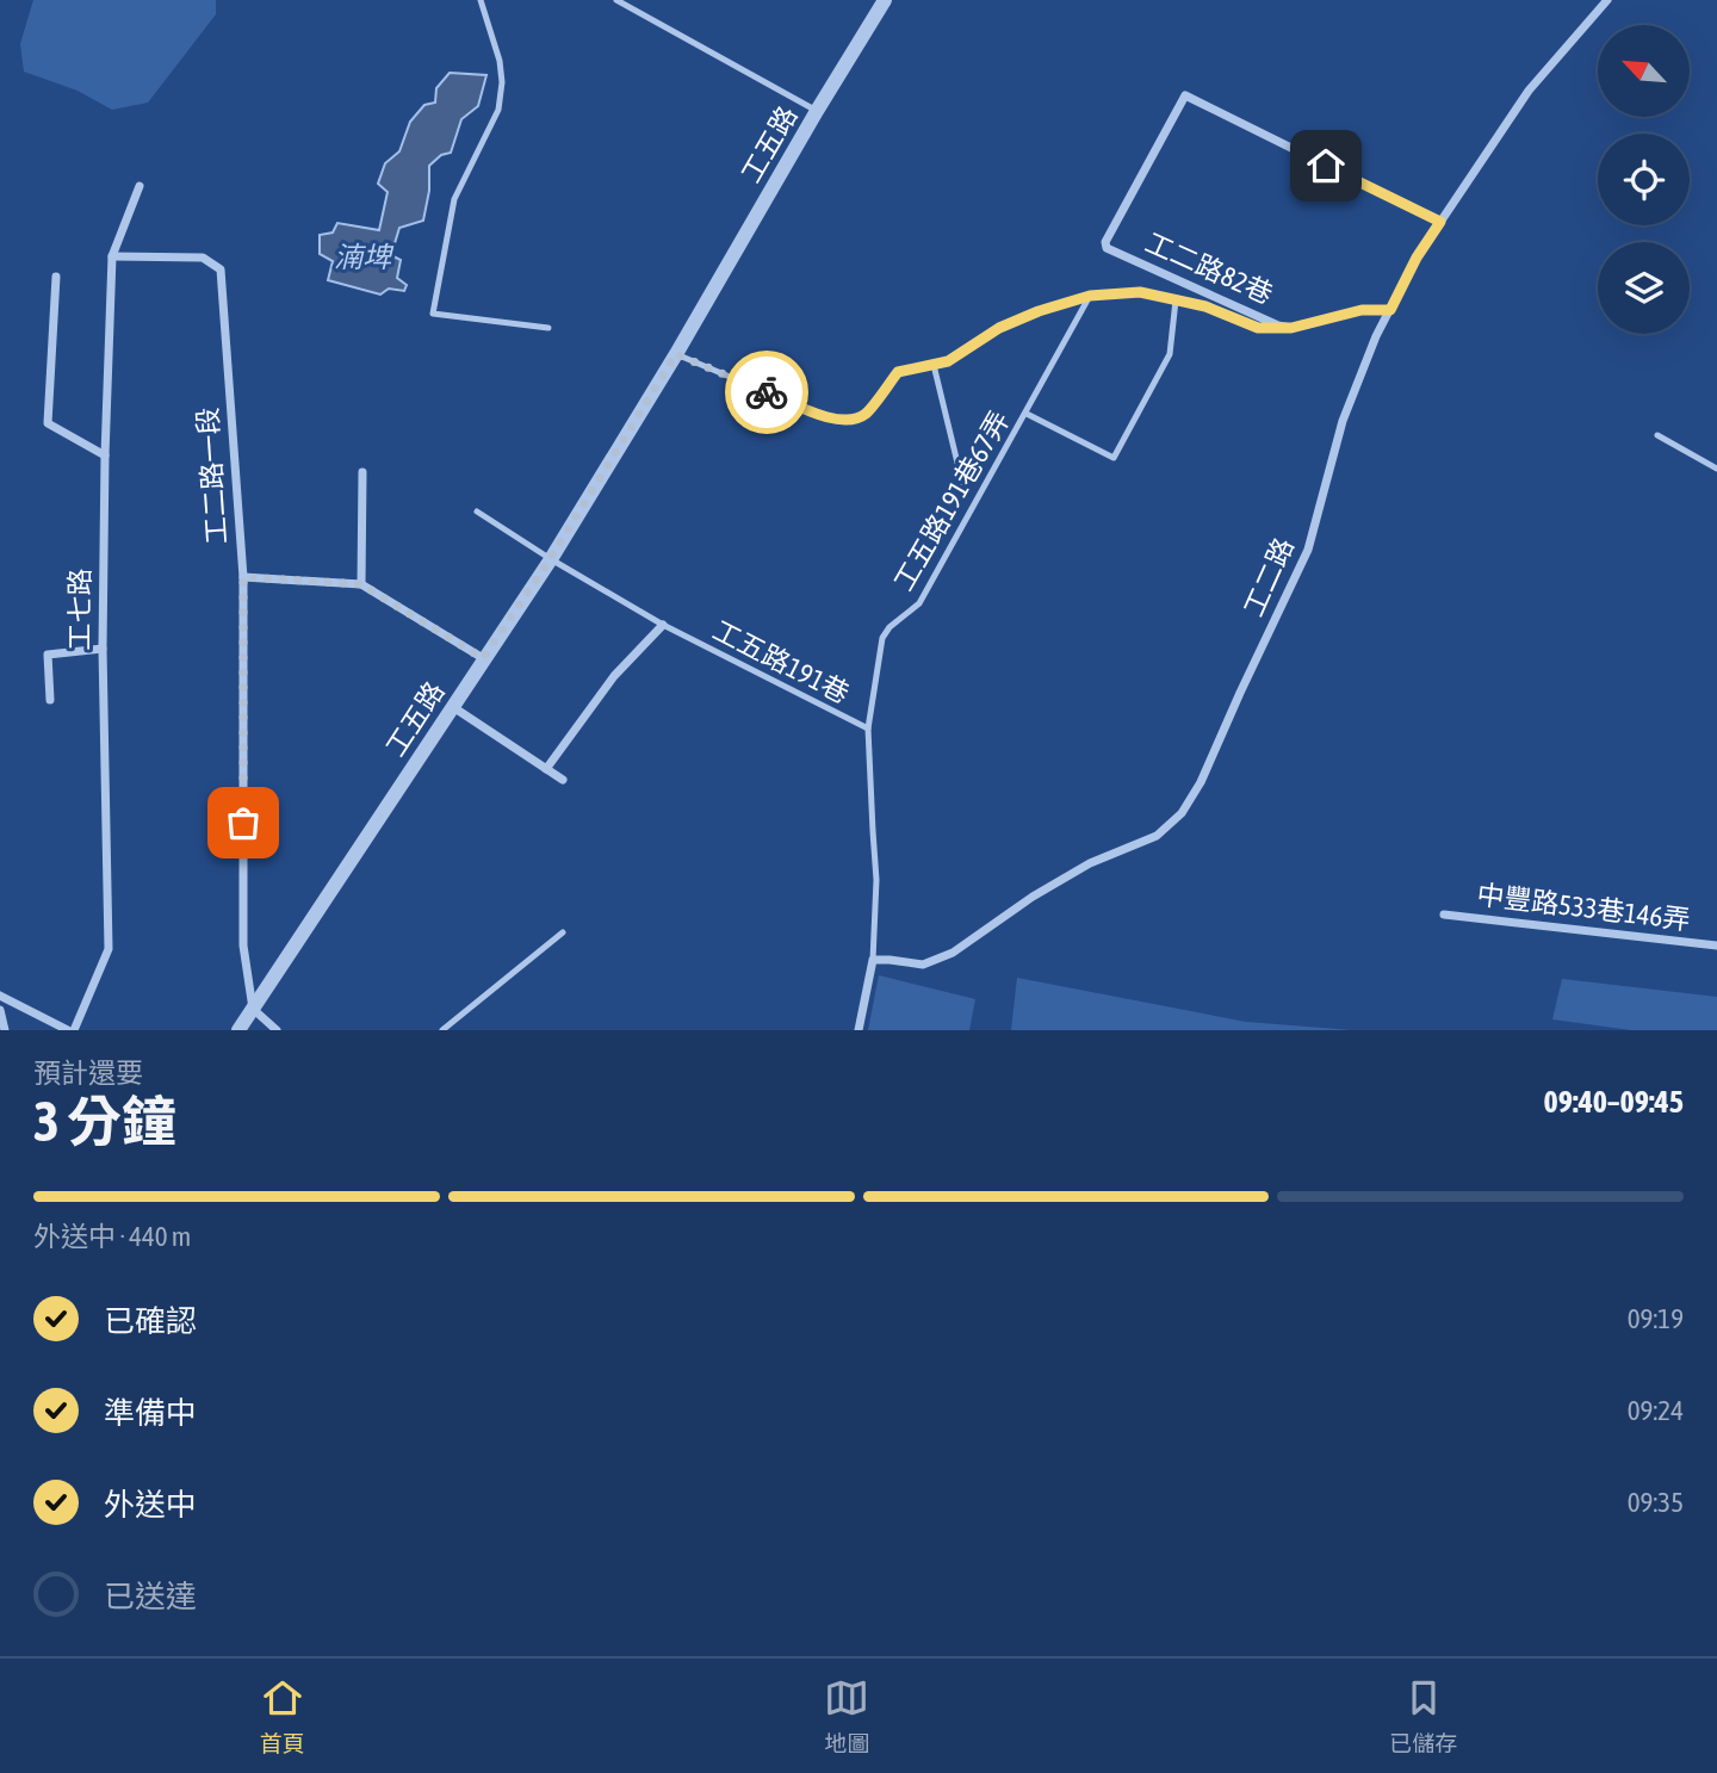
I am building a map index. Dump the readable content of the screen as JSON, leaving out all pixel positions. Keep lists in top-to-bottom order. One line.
{"streets":{"street":["工五路","工二路82巷","工二路一段","工二路","工七路","中豐路533巷146弄"],"lane":["工五路191巷67弄","工五路191巷"]},"crossings":[["工五路","工二路一段"],["工五路","工五路191巷"],["工二路82巷","工二路"],["工二路一段","工七路"],["工五路191巷67弄","工五路191巷"],["工二路","工五路191巷"]],"water":["湳埤"],"north":"top left","page":{"heading":["3 分鐘","預計還要","09:40–09:45"],"bar":"外送中 · 440 m","list":[["已確認","09:19"],["準備中","09:24"],["外送中","09:35"],"已送達"],"tabs":["首頁","地圖","已儲存"]}}
